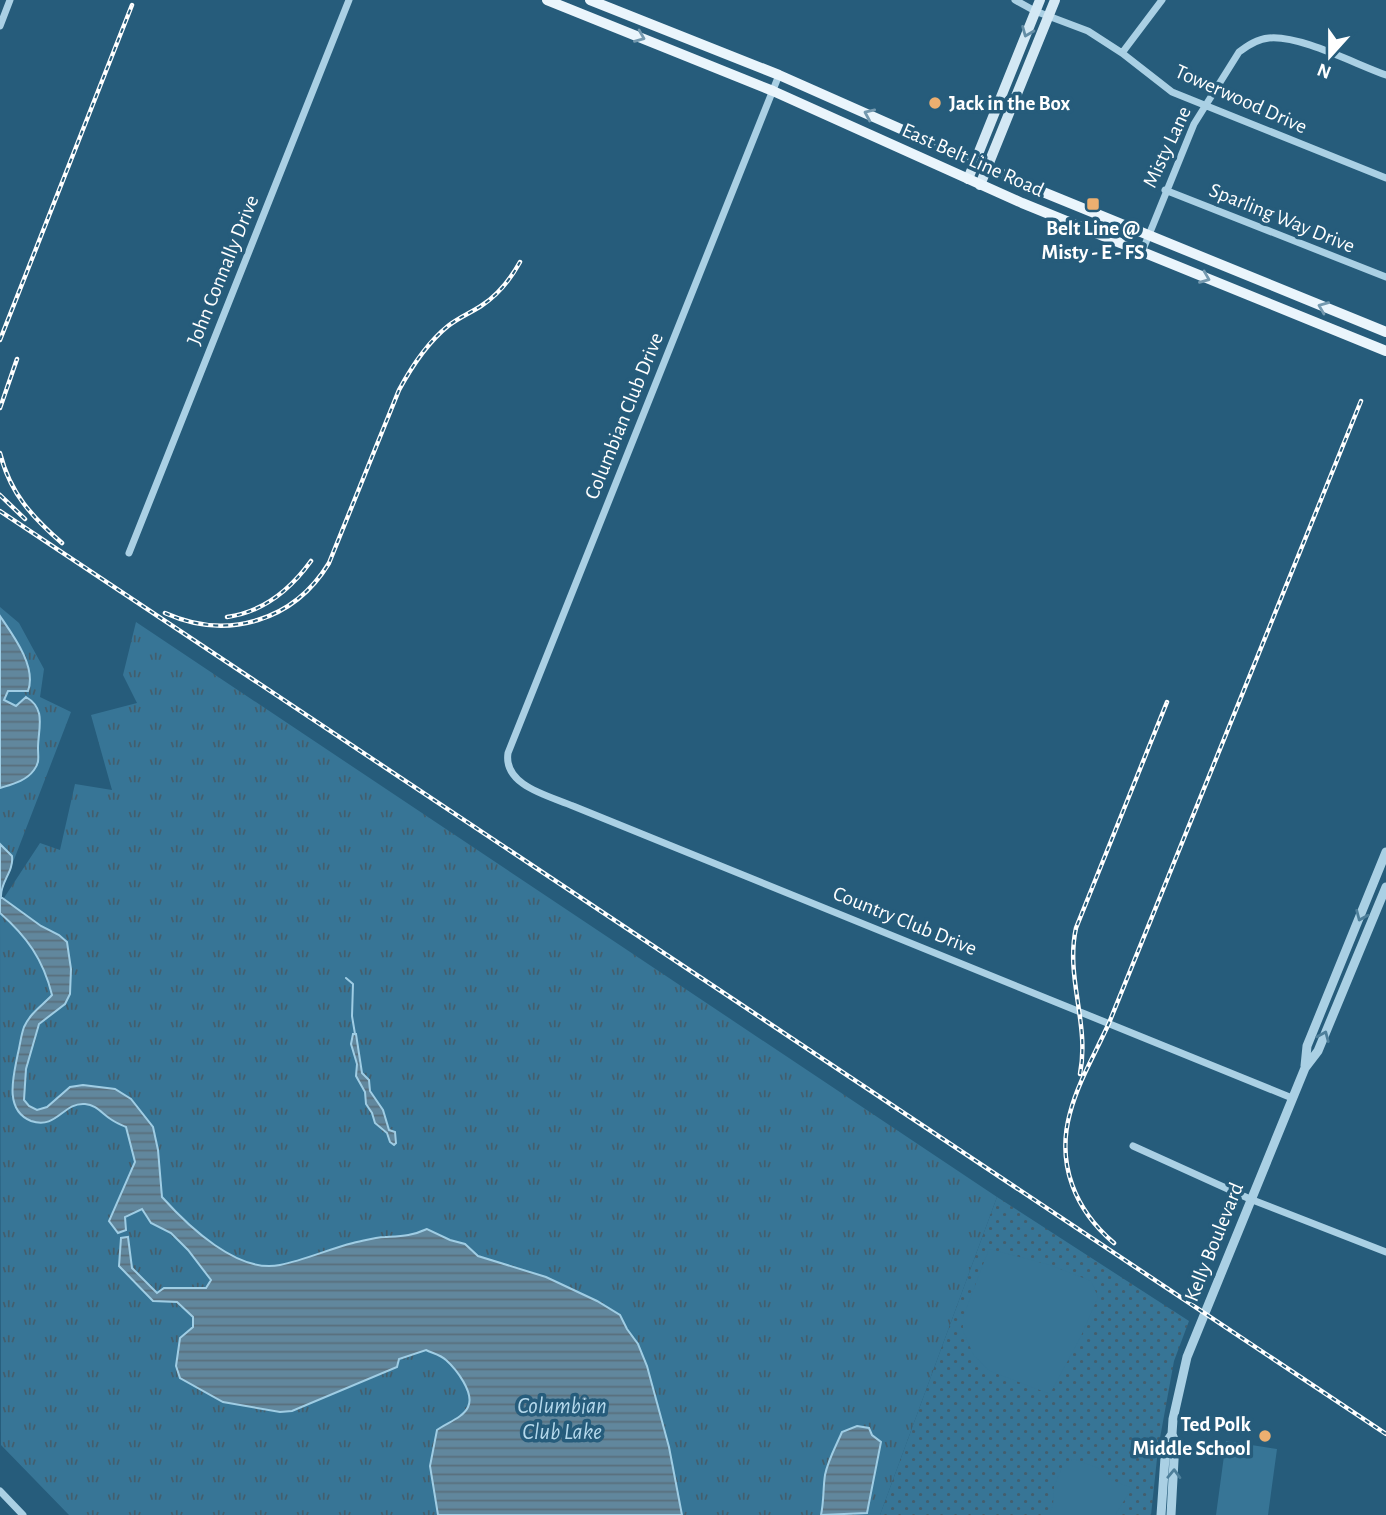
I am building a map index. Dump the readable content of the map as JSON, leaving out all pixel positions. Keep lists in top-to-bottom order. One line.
{"streets":{"main road":["East Belt Line Road"],"street":["Towerwood Drive","Misty Lane","Sparling Way Drive","John Connally Drive","Columbian Club Drive","Country Club Drive","Kelly Boulevard"]},"crossings":[["Towerwood Drive","Misty Lane"],["Misty Lane","East Belt Line Road"],["Misty Lane","Sparling Way Drive"],["East Belt Line Road","Columbian Club Drive"],["Columbian Club Drive","Country Club Drive"],["Country Club Drive","Kelly Boulevard"]],"water":["Columbian Club Lake"],"places":{"other":["Jack in the Box","Ted Polk Middle School"],"transit":["Belt Line @ Misty - E - FS"]},"north":"bottom"}
